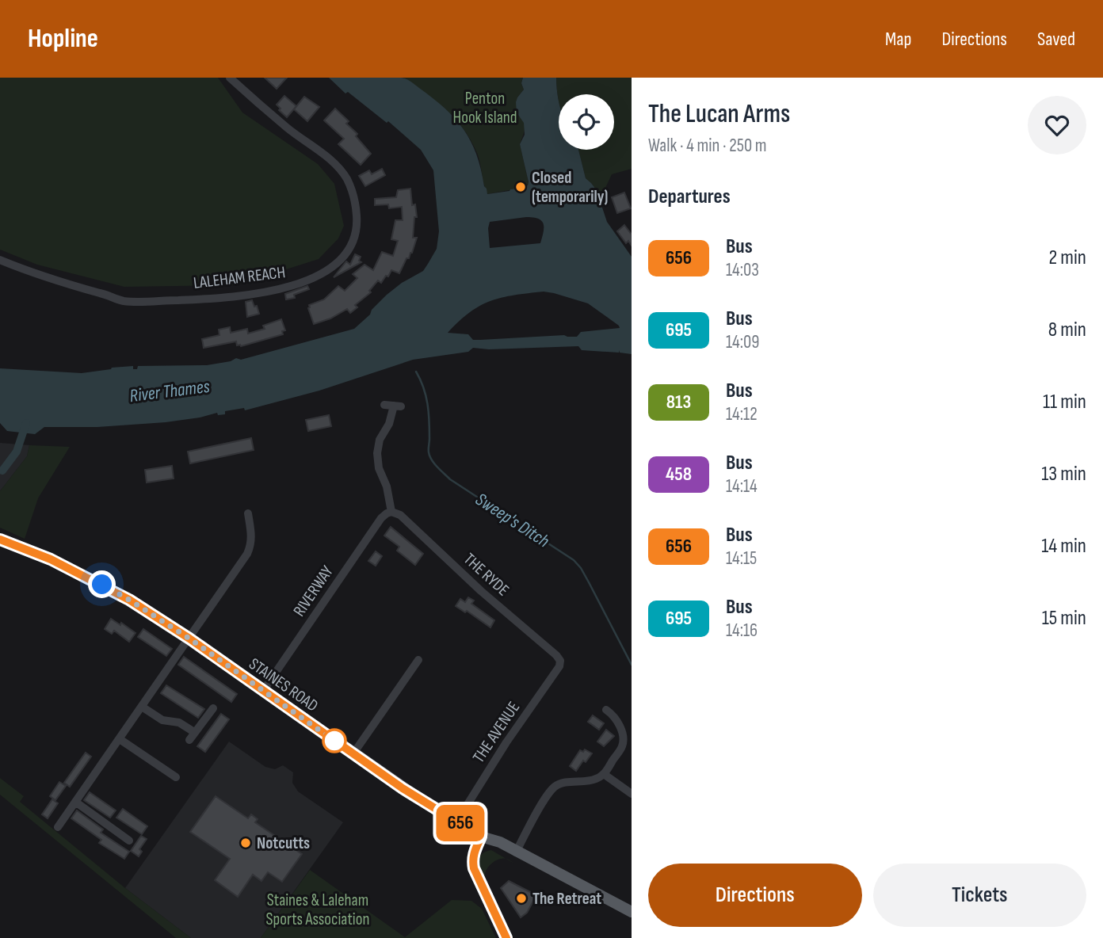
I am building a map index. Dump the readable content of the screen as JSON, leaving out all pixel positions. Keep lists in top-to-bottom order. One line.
{"streets":{"main road":["STAINES ROAD"],"street":["LALEHAM REACH","THE RYDE","RIVERWAY","THE AVENUE"]},"crossings":[["THE RYDE","RIVERWAY"],["THE RYDE","THE AVENUE"],["RIVERWAY","STAINES ROAD"],["STAINES ROAD","THE AVENUE"]],"water":["River Thames","Sweep's Ditch"],"parks":["Penton Hook Island","Staines & Laleham Sports Association"],"places":["Closed (temporarily)","Notcutts","The Retreat"],"lines":["bus line 656"],"page":{"header":"Hopline","nav":["Map","Directions","Saved"],"on_map":"656","heading":[["The Lucan Arms","Walk · 4 min · 250 m"],"Departures"],"list":[{"mark":"656","name":"Bus","note":"14:03","value":"2 min"},{"mark":"695","name":"Bus","note":"14:09","value":"8 min"},{"mark":"813","name":"Bus","note":"14:12","value":"11 min"},{"mark":"458","name":"Bus","note":"14:14","value":"13 min"},{"mark":"656","name":"Bus","note":"14:15","value":"14 min"},{"mark":"695","name":"Bus","note":"14:16","value":"15 min"}],"buttons":["Directions","Tickets"]}}
